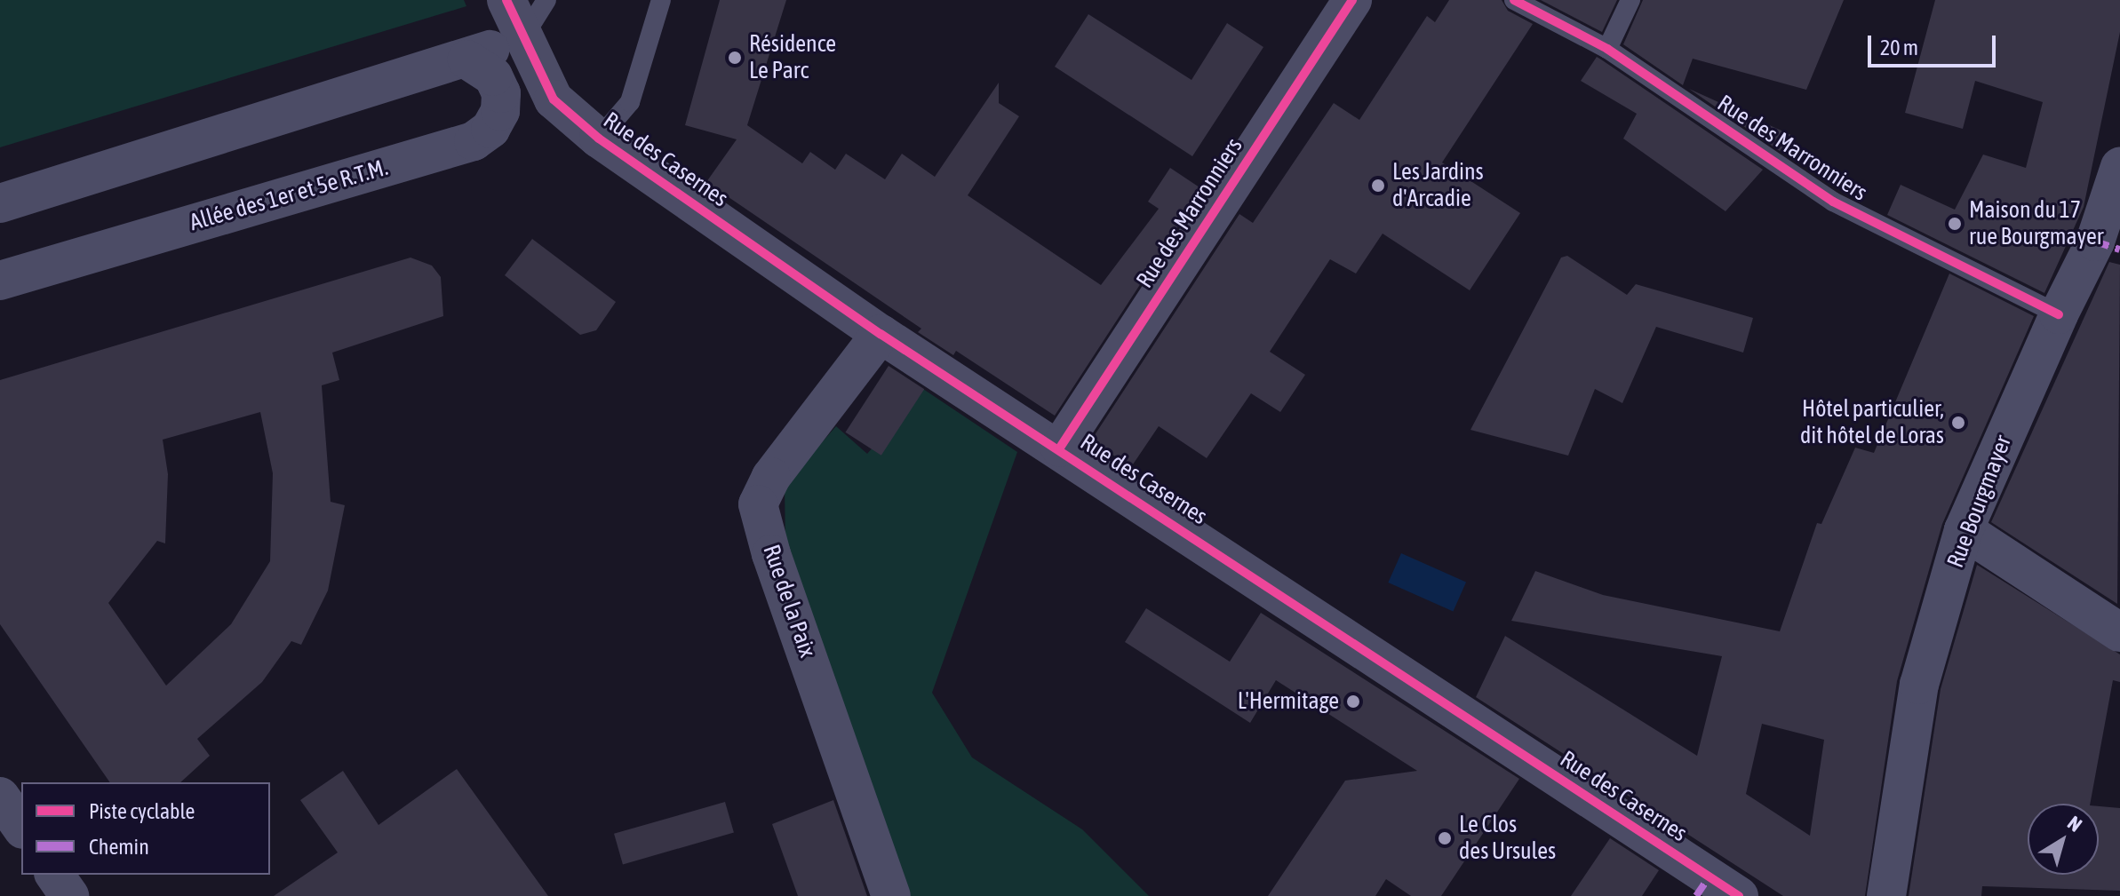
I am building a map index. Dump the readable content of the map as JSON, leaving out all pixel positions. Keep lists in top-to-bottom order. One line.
{"streets":{"street":["Rue des Marronniers","Rue des Casernes","Allée des 1er et 5e R.T.M.","Rue Bourgmayer","Rue de la Paix"]},"crossings":[["Rue des Marronniers","Rue des Casernes"],["Rue des Marronniers","Rue Bourgmayer"],["Rue des Casernes","Rue de la Paix"]],"places":["Résidence Le Parc","Les Jardins d'Arcadie","Maison du 17 rue Bourgmayer","Hôtel particulier, dit hôtel de Loras","L'Hermitage","Le Clos des Ursules"],"legend":["Piste cyclable","Chemin"],"scale_bar":"20 m","north":"top right"}
